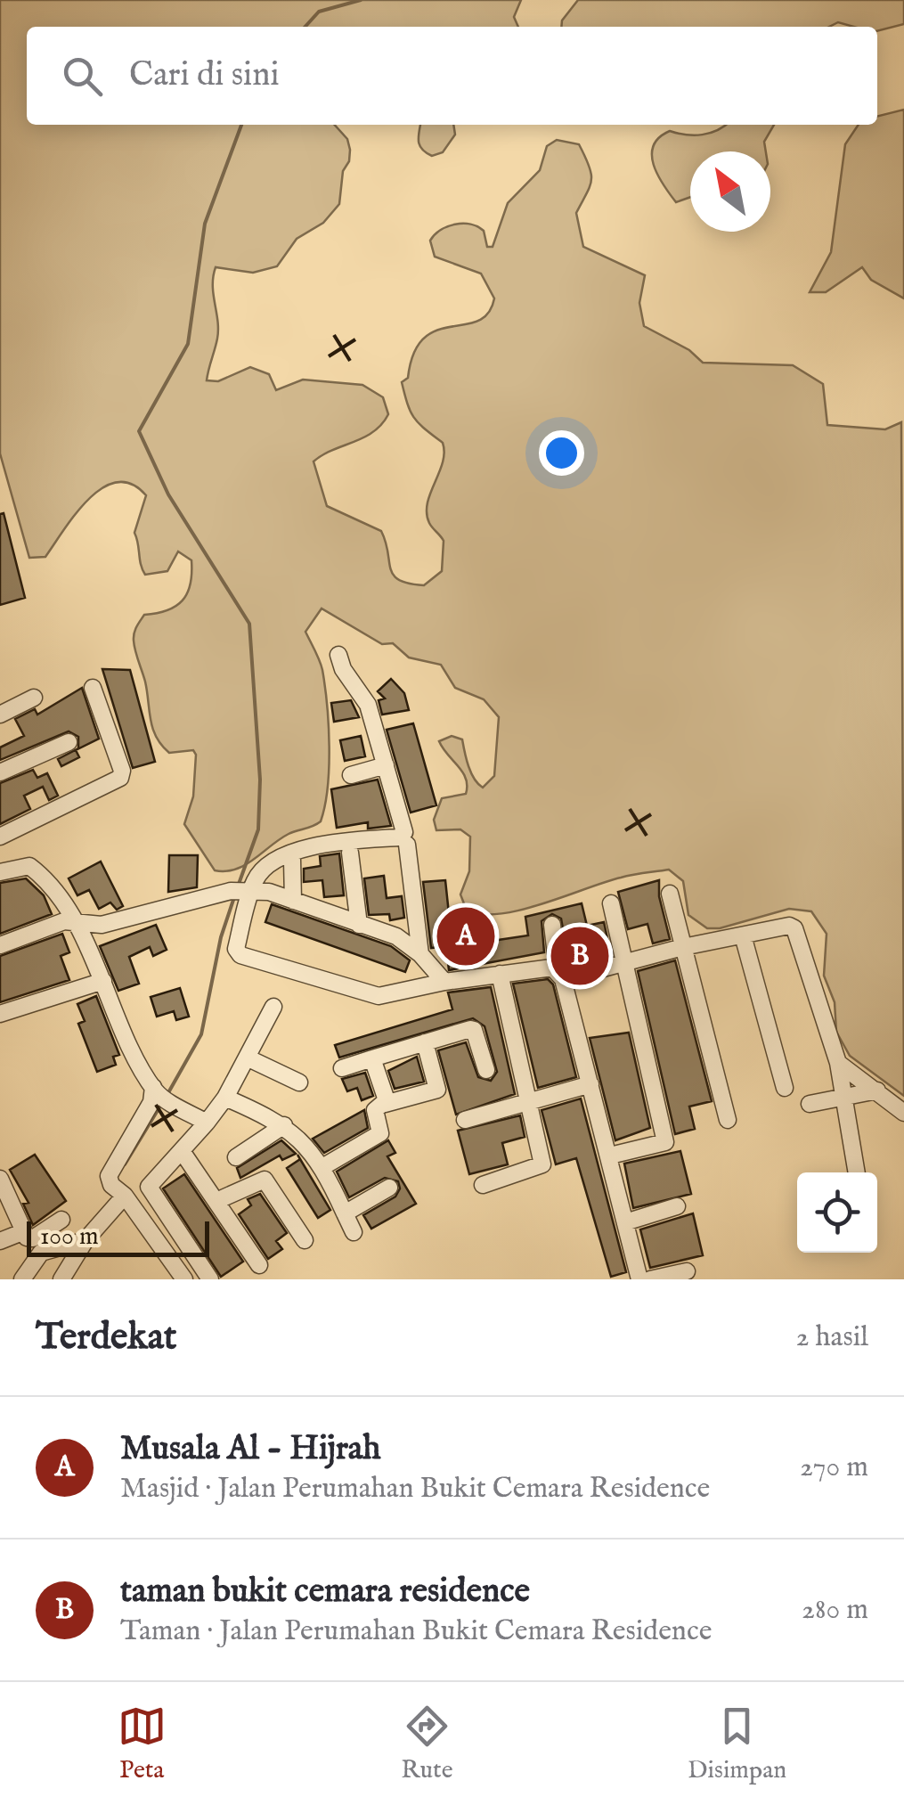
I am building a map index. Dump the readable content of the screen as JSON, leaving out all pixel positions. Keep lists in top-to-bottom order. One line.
{"scale_bar":"100 m","north":"top left","page":{"search":"Cari di sini","pins":["A","B"],"scale":"100 m","heading":["Terdekat","2 hasil"],"list":[{"mark":"A","name":"Musala Al - Hijrah","note":"Masjid · Jalan Perumahan Bukit Cemara Residence","value":"270 m"},{"mark":"B","name":"taman bukit cemara residence","note":"Taman · Jalan Perumahan Bukit Cemara Residence","value":"280 m"}],"nav":["Peta","Rute","Disimpan"]}}
